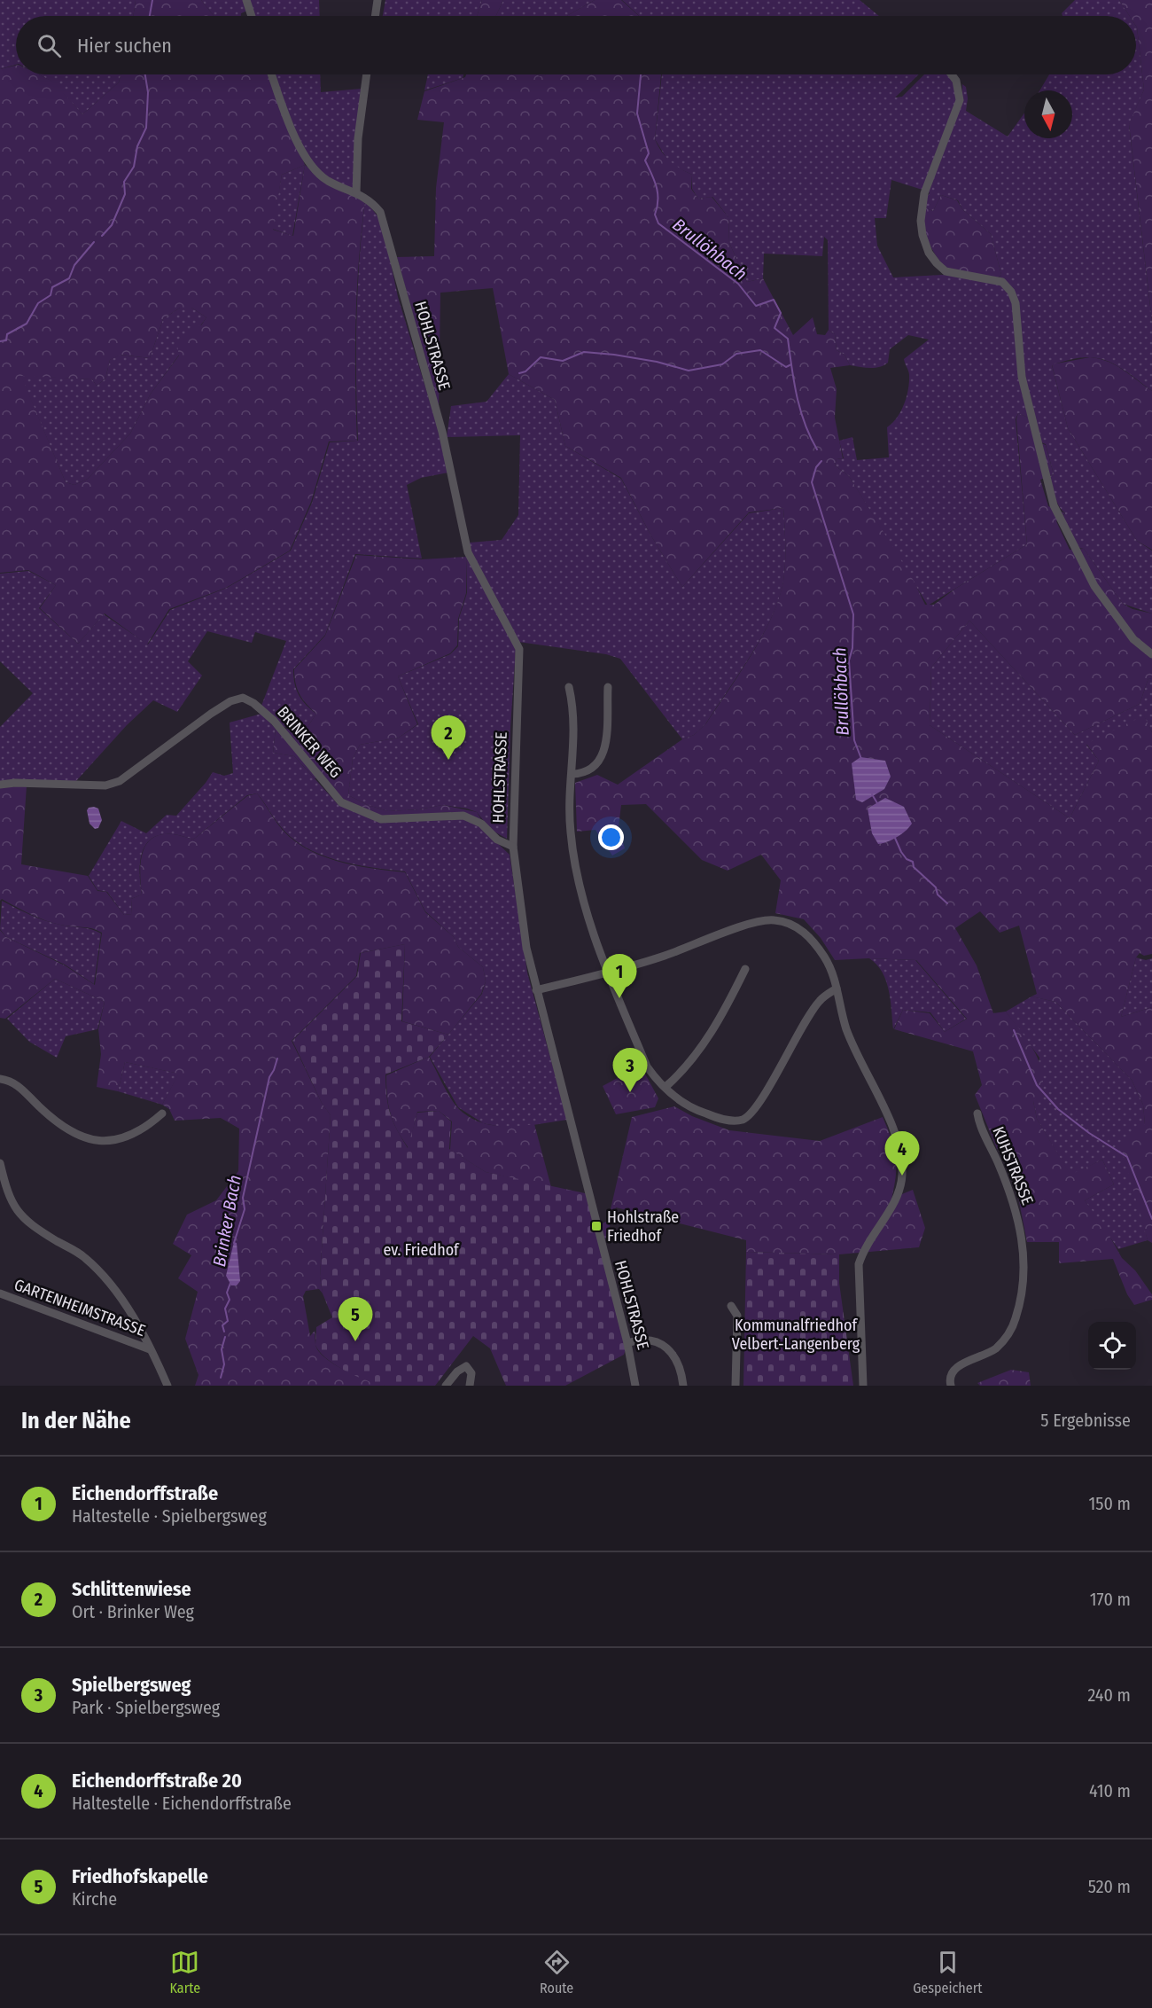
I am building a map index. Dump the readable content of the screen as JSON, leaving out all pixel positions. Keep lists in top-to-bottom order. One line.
{"streets":{"street":["HOHLSTRASSE","BRINKER WEG","KUHSTRASSE","GARTENHEIMSTRASSE"]},"crossings":[["HOHLSTRASSE","BRINKER WEG"]],"water":["Brullöhbach","Brinker Bach"],"parks":["ev. Friedhof","Kommunalfriedhof Velbert-Langenberg"],"places":{"transit":["Hohlstraße Friedhof"]},"north":"bottom","page":{"search":"Hier suchen","pins":["2","1","3","4","5"],"heading":["In der Nähe","5 Ergebnisse"],"list":[{"mark":"1","name":"Eichendorffstraße","note":"Haltestelle · Spielbergsweg","value":"150 m"},{"mark":"2","name":"Schlittenwiese","note":"Ort · Brinker Weg","value":"170 m"},{"mark":"3","name":"Spielbergsweg","note":"Park · Spielbergsweg","value":"240 m"},{"mark":"4","name":"Eichendorffstraße 20","note":"Haltestelle · Eichendorffstraße","value":"410 m"},{"mark":"5","name":"Friedhofskapelle","note":"Kirche","value":"520 m"}],"nav":["Karte","Route","Gespeichert"]}}
